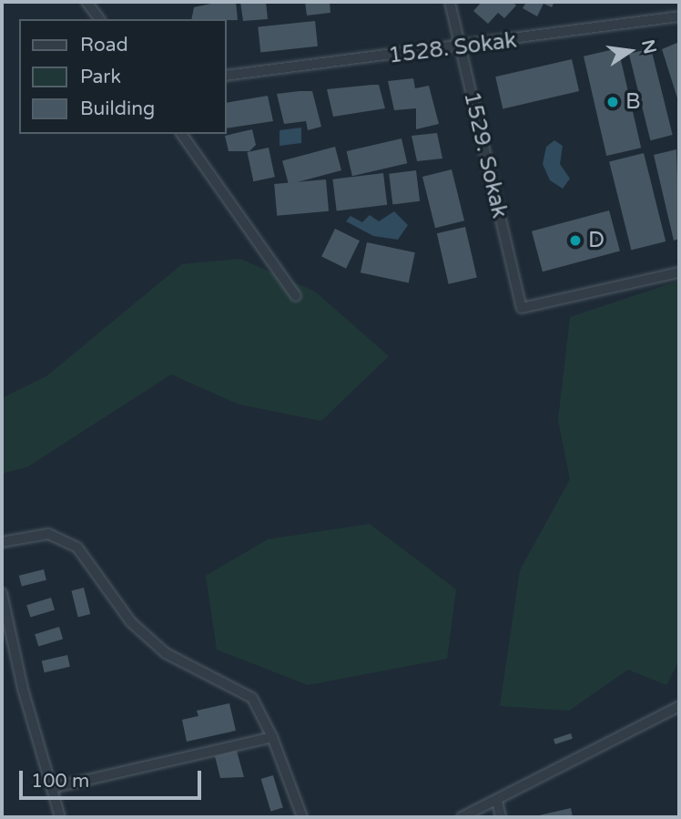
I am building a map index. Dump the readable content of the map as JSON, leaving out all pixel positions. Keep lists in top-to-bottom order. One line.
{"streets":{"street":["1528. Sokak","1529. Sokak"]},"crossings":[["1528. Sokak","1529. Sokak"]],"places":["B","D"],"legend":["Road","Park","Building"],"scale_bar":"100 m","north":"right"}
